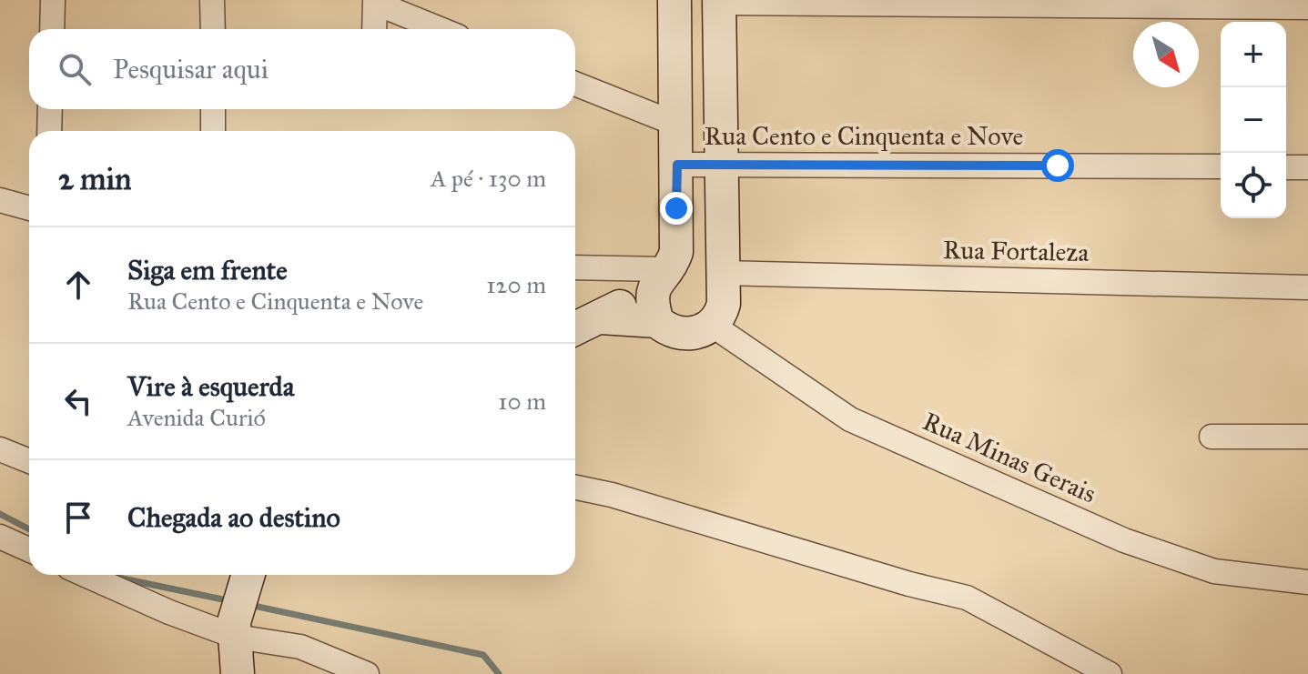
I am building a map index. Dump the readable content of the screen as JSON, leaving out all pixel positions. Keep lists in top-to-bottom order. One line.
{"streets":{"street":["Rua Cento e Cinquenta e Nove","Rua Fortaleza","Rua Minas Gerais"]},"north":"bottom right","page":{"map_buttons":["+","−"],"search":"Pesquisar aqui","heading":["2 min","A pé · 130 m"],"list":[["Siga em frente","Rua Cento e Cinquenta e Nove","120 m"],["Vire à esquerda","Avenida Curió","10 m"],"Chegada ao destino"]}}
